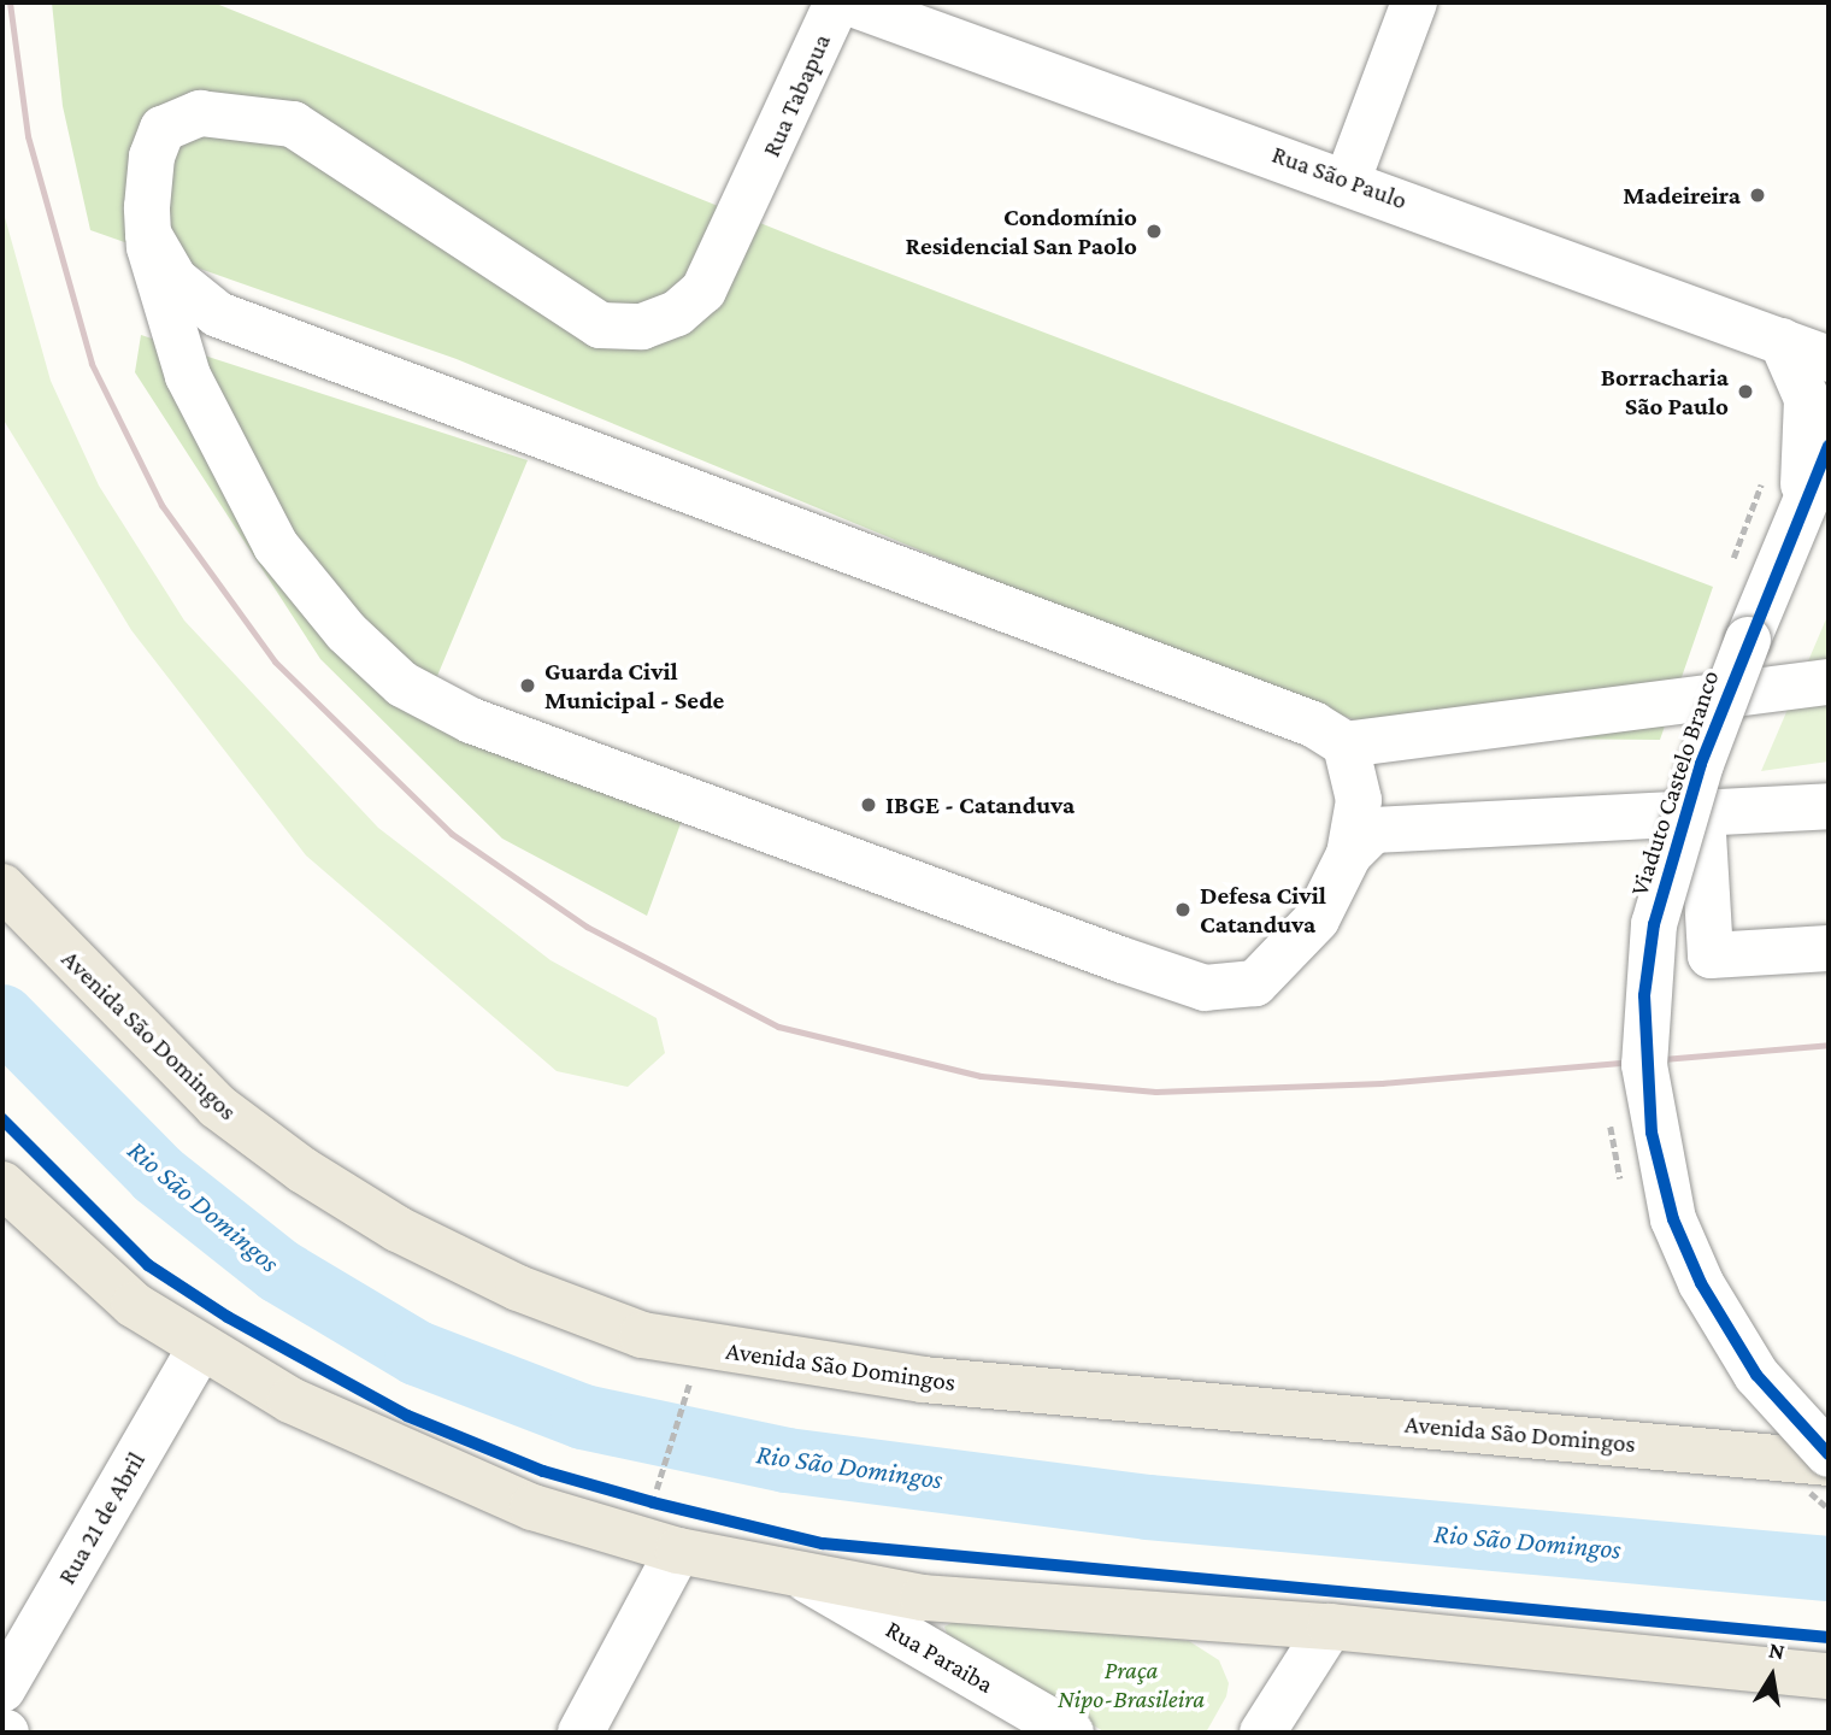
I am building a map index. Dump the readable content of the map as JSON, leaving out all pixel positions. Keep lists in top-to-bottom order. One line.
{"streets":{"main road":["Avenida São Domingos"],"street":["Rua Tabapua","Rua São Paulo","Viaduto Castelo Branco","Rua 21 de Abril","Rua Paraiba"]},"water":["Rio São Domingos"],"parks":["Praça Nipo-Brasileira"],"places":["Madeireira","Condomínio Residencial San Paolo","Borracharia São Paulo","Guarda Civil Municipal - Sede","IBGE - Catanduva","Defesa Civil Catanduva"],"north":"top"}
